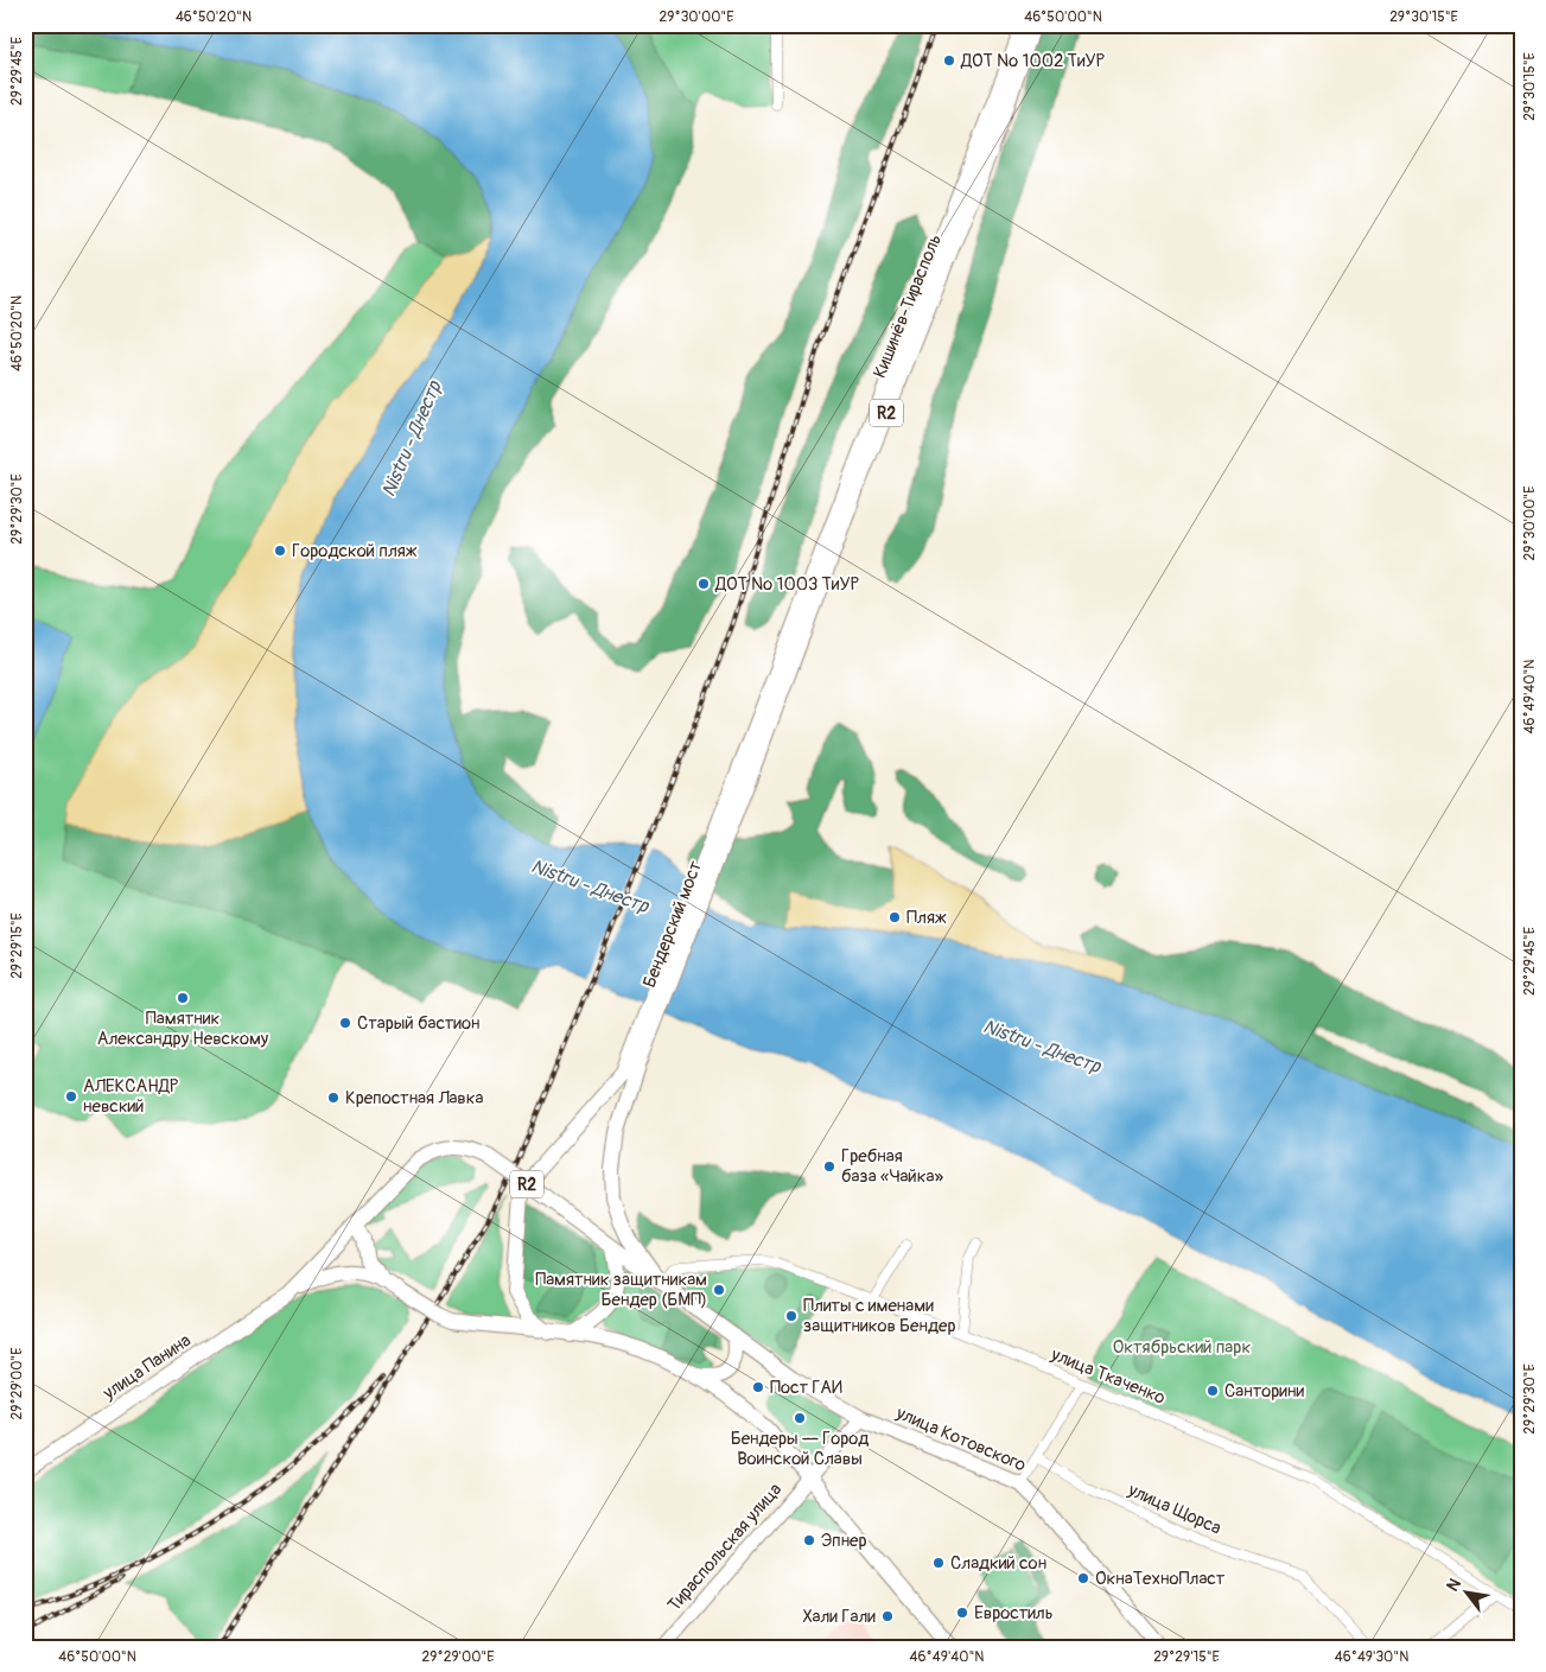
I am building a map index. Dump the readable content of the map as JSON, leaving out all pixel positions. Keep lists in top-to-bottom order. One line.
{"streets":{"main road":["Кишинёв-Тирасполь","R2","Бендерский мост","улица Панина","улица Котовского","Тираспольская улица"],"street":["улица Ткаченко","улица Щорса"]},"crossings":[["Кишинёв-Тирасполь","Бендерский мост"],["R2","Бендерский мост"],["R2","улица Панина"],["R2","улица Ткаченко"],["R2","улица Котовского"],["улица Котовского","Тираспольская улица"]],"water":["Nistru - Днестр"],"parks":["Октябрьский парк"],"places":["ДОТ № 1002 ТиУР","Городской пляж","ДОТ № 1003 ТиУР","Пляж","Памятник Александру Невскому","Старый бастион","АЛЕКСАНДР невский","Крепостная Лавка","Гребная база «Чайка»","Памятник защитникам Бендер (БМП)","Плиты с именами защитников Бендер","Пост ГАИ","Санторини","Бендеры — Город Воинской Славы","Эпнер","Сладкий сон","ОкнаТехноПласт","Евростиль","Хали Гали"],"north":"top left","coordinates":["46°50'20\"N","29°30'00\"E","46°50'00\"N","29°30'15\"E","29°29'45\"E","29°29'30\"E","46°49'40\"N","29°29'15\"E","29°29'00\"E","46°49'30\"N"]}
